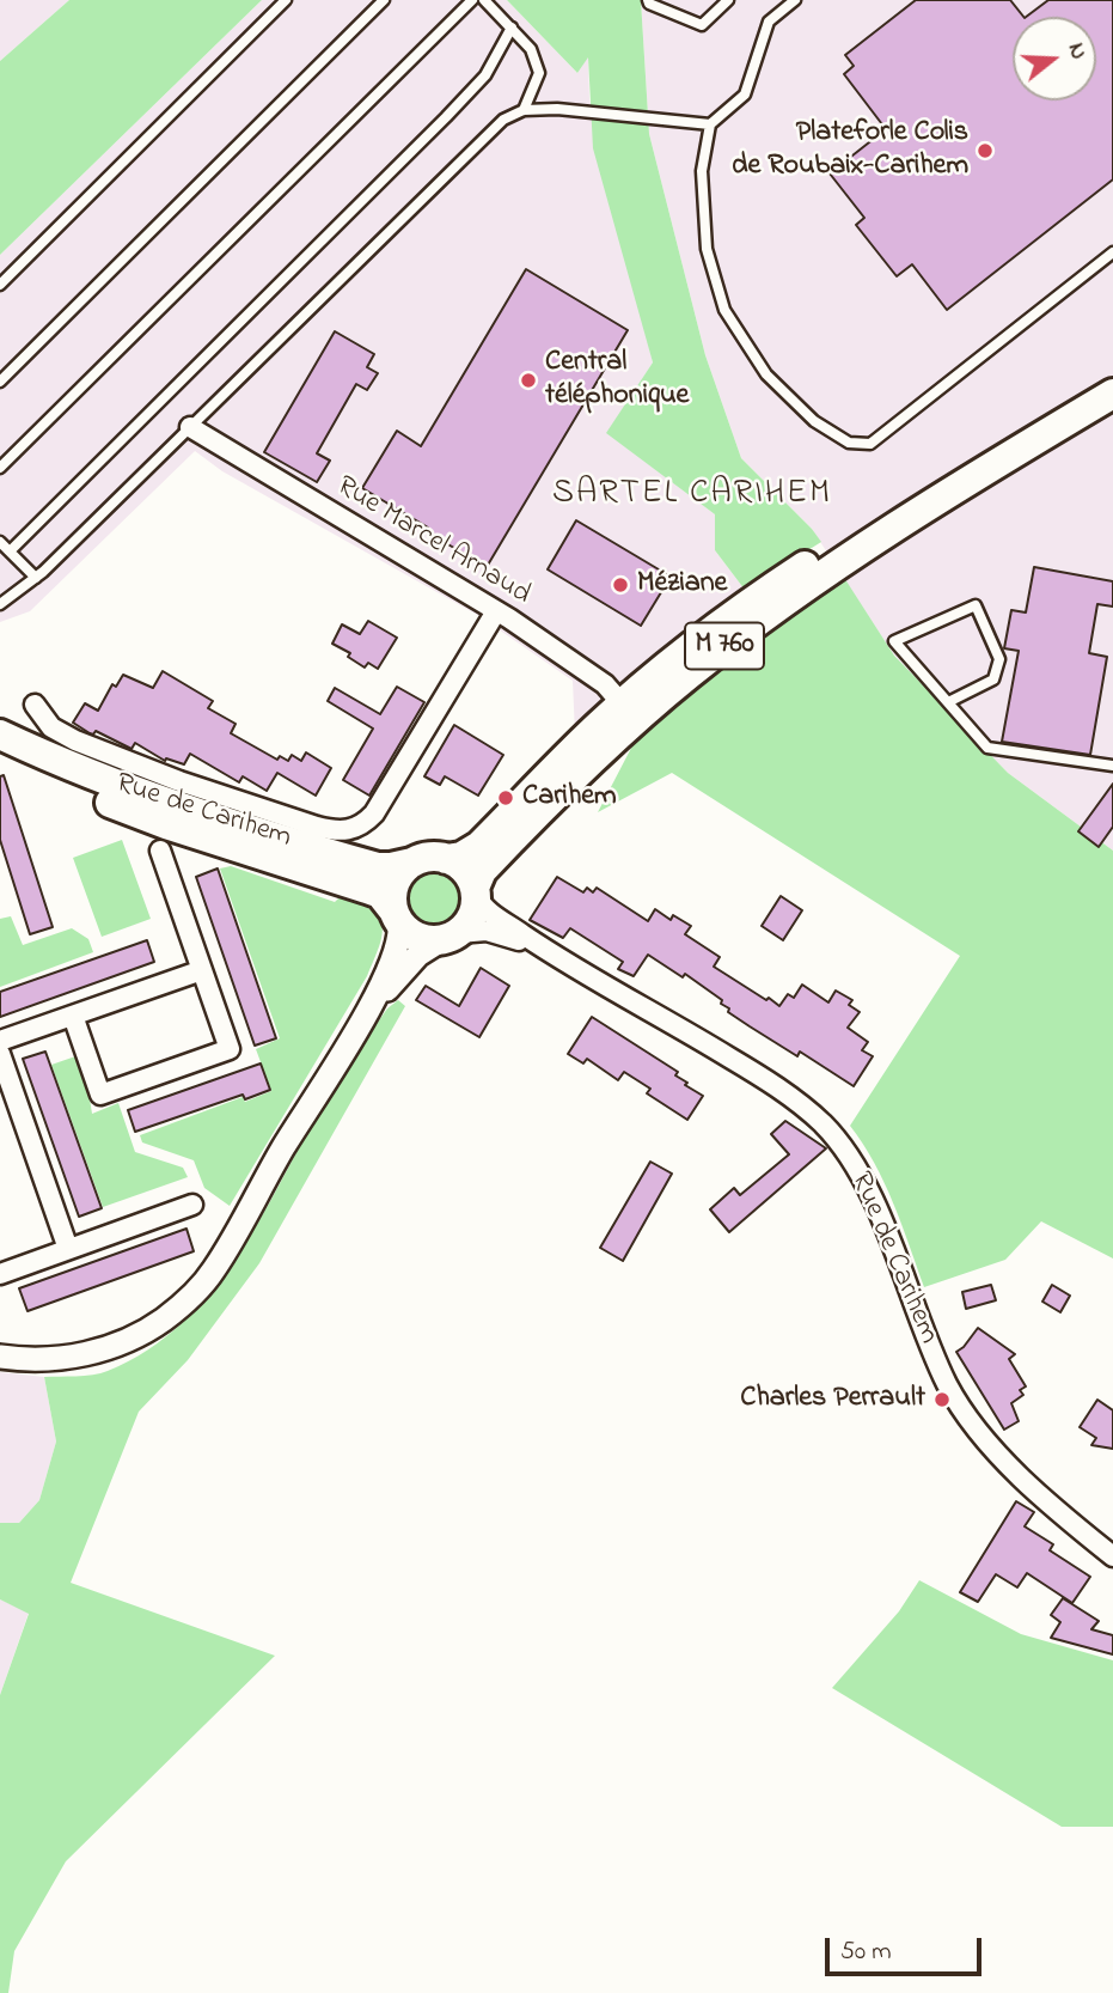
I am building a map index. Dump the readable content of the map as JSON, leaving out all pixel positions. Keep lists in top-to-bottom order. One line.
{"streets":{"main road":["M 760","Rue de Carihem"],"street":["Rue Marcel Arnaud"]},"crossings":[["Rue Marcel Arnaud","M 760"],["M 760","Rue de Carihem"]],"districts":["SARTEL CARIHEM"],"places":["Plateforle Colis de Roubaix-Carihem","Central téléphonique","Méziane","Carihem","Charles Perrault"],"scale_bar":"50 m","north":"right"}
